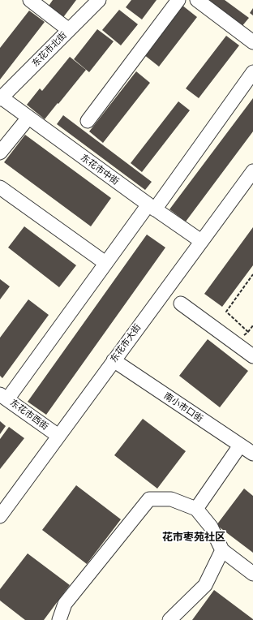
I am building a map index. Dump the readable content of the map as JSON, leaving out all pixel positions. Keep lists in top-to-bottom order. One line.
{"streets":{"street":["东花市北街","东花市中街","东花市大街","南小市口街","东花市西街"]},"crossings":[["东花市北街","东花市中街"],["东花市中街","东花市大街"],["东花市大街","南小市口街"],["东花市大街","东花市西街"]],"districts":["花市枣苑社区"]}
